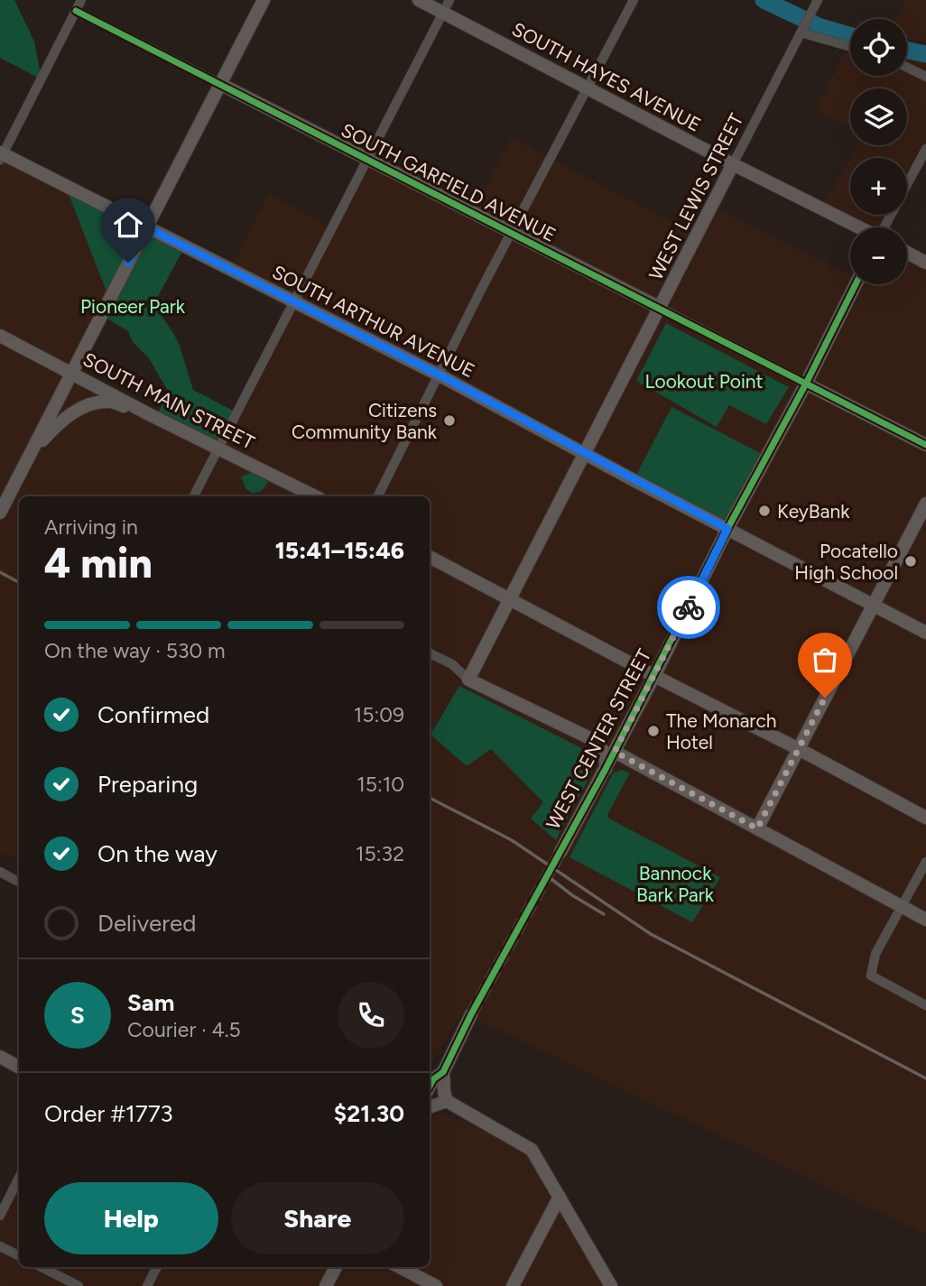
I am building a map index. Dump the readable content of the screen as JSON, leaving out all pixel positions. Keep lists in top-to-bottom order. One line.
{"streets":{"street":["SOUTH HAYES AVENUE","SOUTH GARFIELD AVENUE","WEST LEWIS STREET","SOUTH ARTHUR AVENUE","SOUTH MAIN STREET","WEST CENTER STREET"]},"crossings":[["SOUTH HAYES AVENUE","WEST LEWIS STREET"],["SOUTH GARFIELD AVENUE","WEST LEWIS STREET"],["SOUTH GARFIELD AVENUE","WEST CENTER STREET"],["WEST LEWIS STREET","SOUTH ARTHUR AVENUE"],["SOUTH ARTHUR AVENUE","WEST CENTER STREET"]],"parks":["Pioneer Park","Lookout Point","Bannock Bark Park"],"places":["Citizens Community Bank","KeyBank","Pocatello High School","The Monarch Hotel"],"page":{"map_buttons":["+","−"],"heading":["4 min","Arriving in","15:41–15:46"],"panel":["Sam","Courier · 4.5","Order #1773","$21.30"],"bar":"On the way · 530 m","list":[["Confirmed","15:09"],["Preparing","15:10"],["On the way","15:32"],"Delivered"],"round":"S","buttons":["Help","Share"]}}
